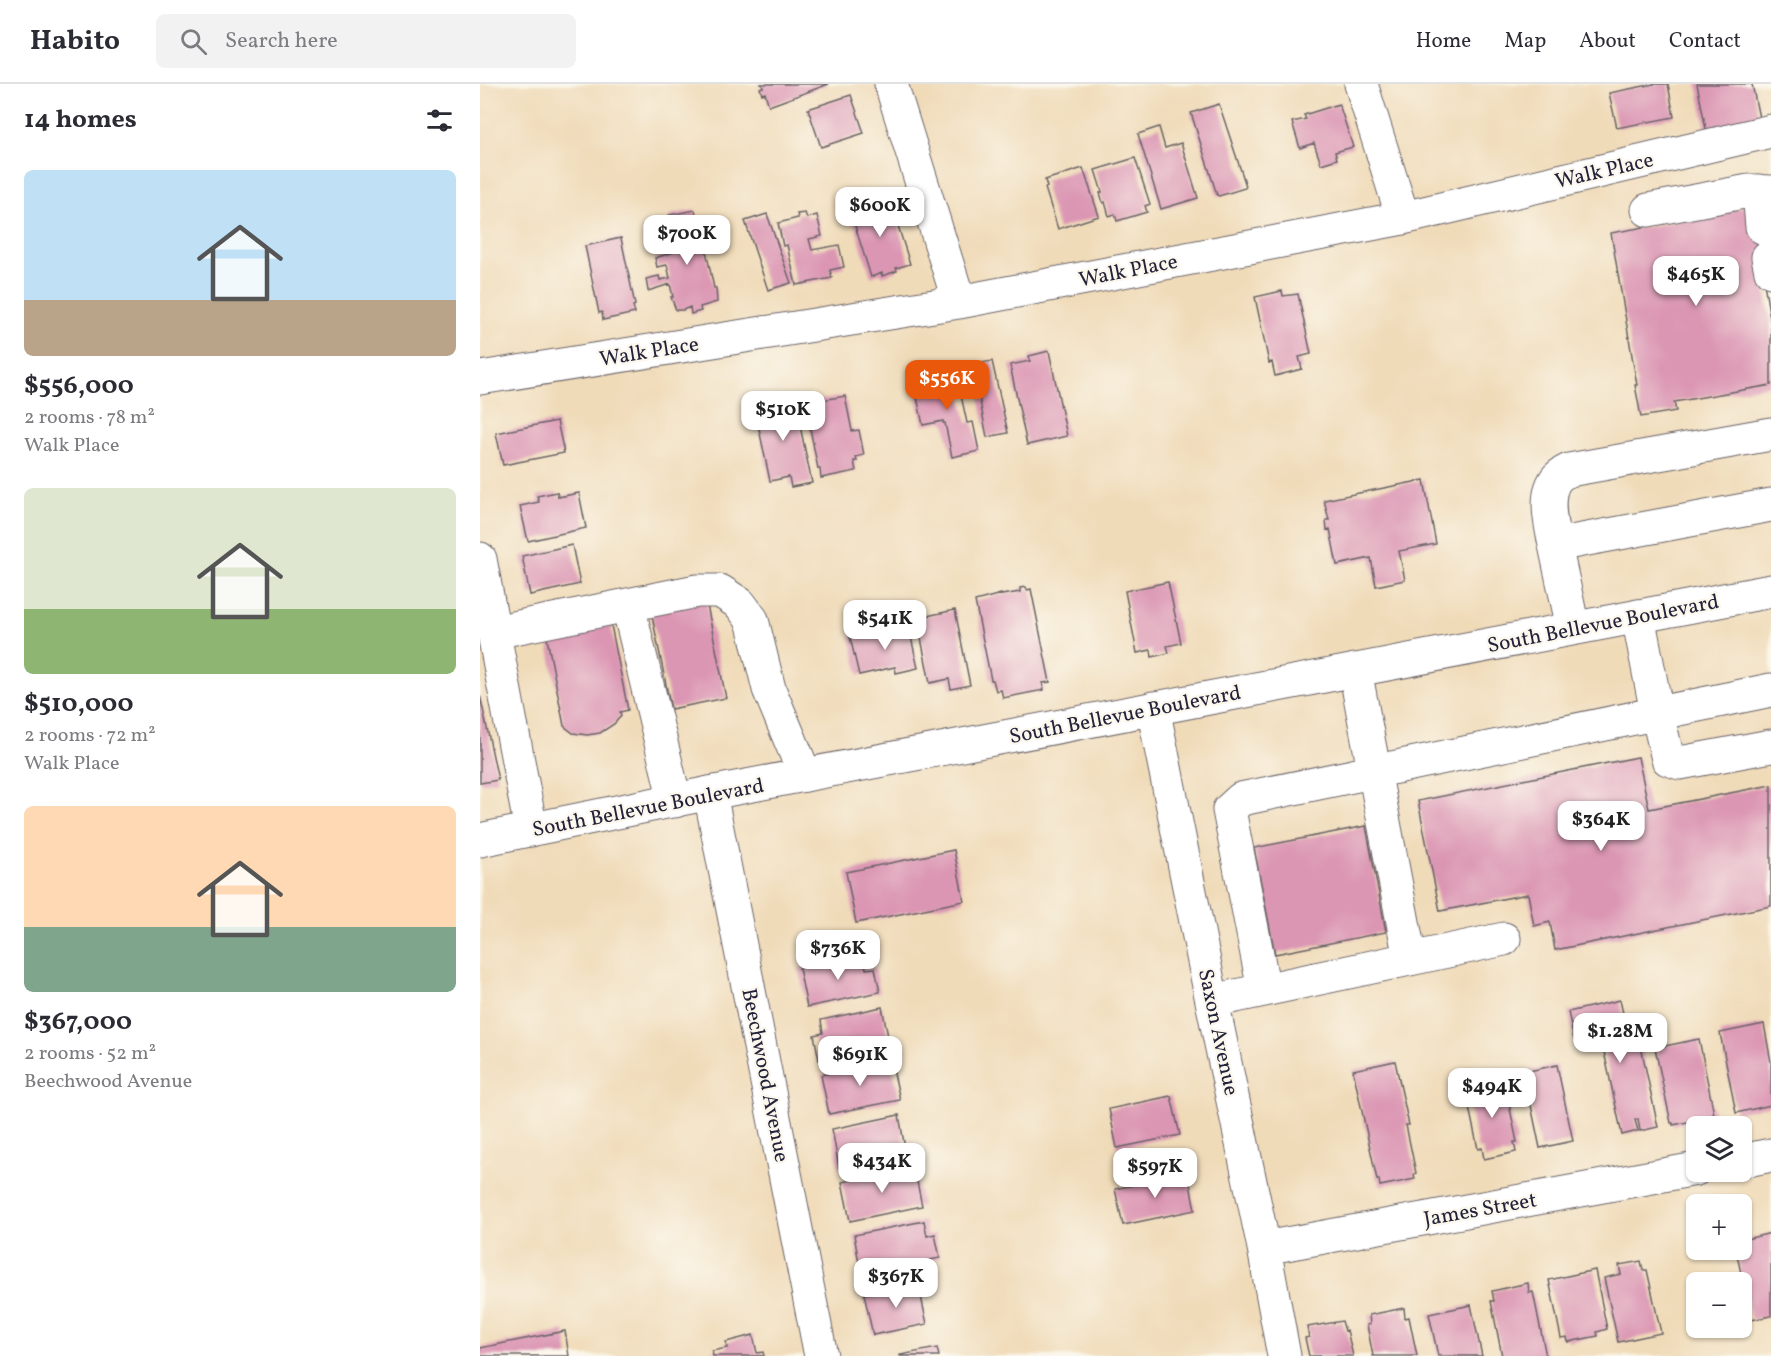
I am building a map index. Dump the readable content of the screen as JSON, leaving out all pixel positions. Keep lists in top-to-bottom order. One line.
{"streets":{"street":["Walk Place","South Bellevue Boulevard","Saxon Avenue","Beechwood Avenue","James Street"]},"crossings":[["South Bellevue Boulevard","Saxon Avenue"],["South Bellevue Boulevard","Beechwood Avenue"],["Saxon Avenue","James Street"]],"page":{"header":"Habito","search":"Search here","nav":["Home","Map","About","Contact"],"heading":"14 homes","list":[{"name":"$556,000","note":"2 rooms · 78 m² · Walk Place"},{"name":"$510,000","note":"2 rooms · 72 m² · Walk Place"},{"name":"$367,000","note":"2 rooms · 52 m² · Beechwood Avenue"}],"price":["$600K","$700K","$465K","$556K","$510K","$541K","$364K","$736K","$1.28M","$691K","$494K","$434K","$597K","$367K"],"map_buttons":["+","−"]}}
